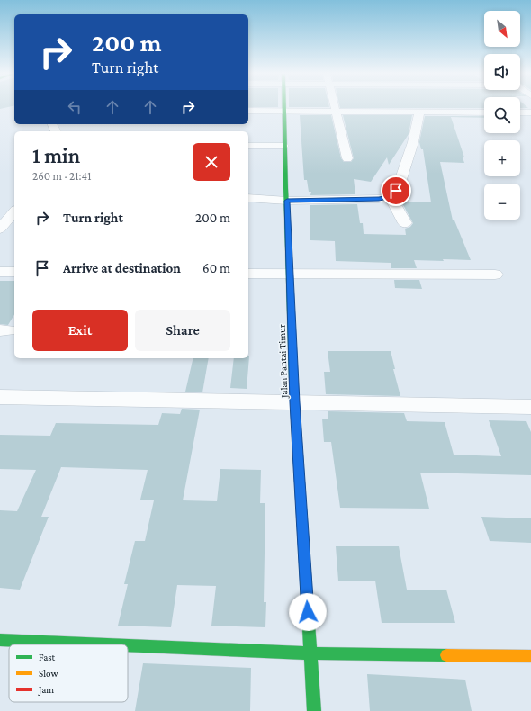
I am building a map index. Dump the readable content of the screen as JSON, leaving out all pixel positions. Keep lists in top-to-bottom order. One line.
{"streets":{"street":["Jalan Pantai Timur"]},"legend":["Fast","Slow","Jam"],"north":"bottom right","page":{"map_buttons":["+","−"],"turn":["200 m","Turn right"],"heading":["1 min","260 m · 21:41"],"list":[{"name":"Turn right","value":"200 m"},{"name":"Arrive at destination","value":"60 m"}],"buttons":["Exit","Share"]}}
